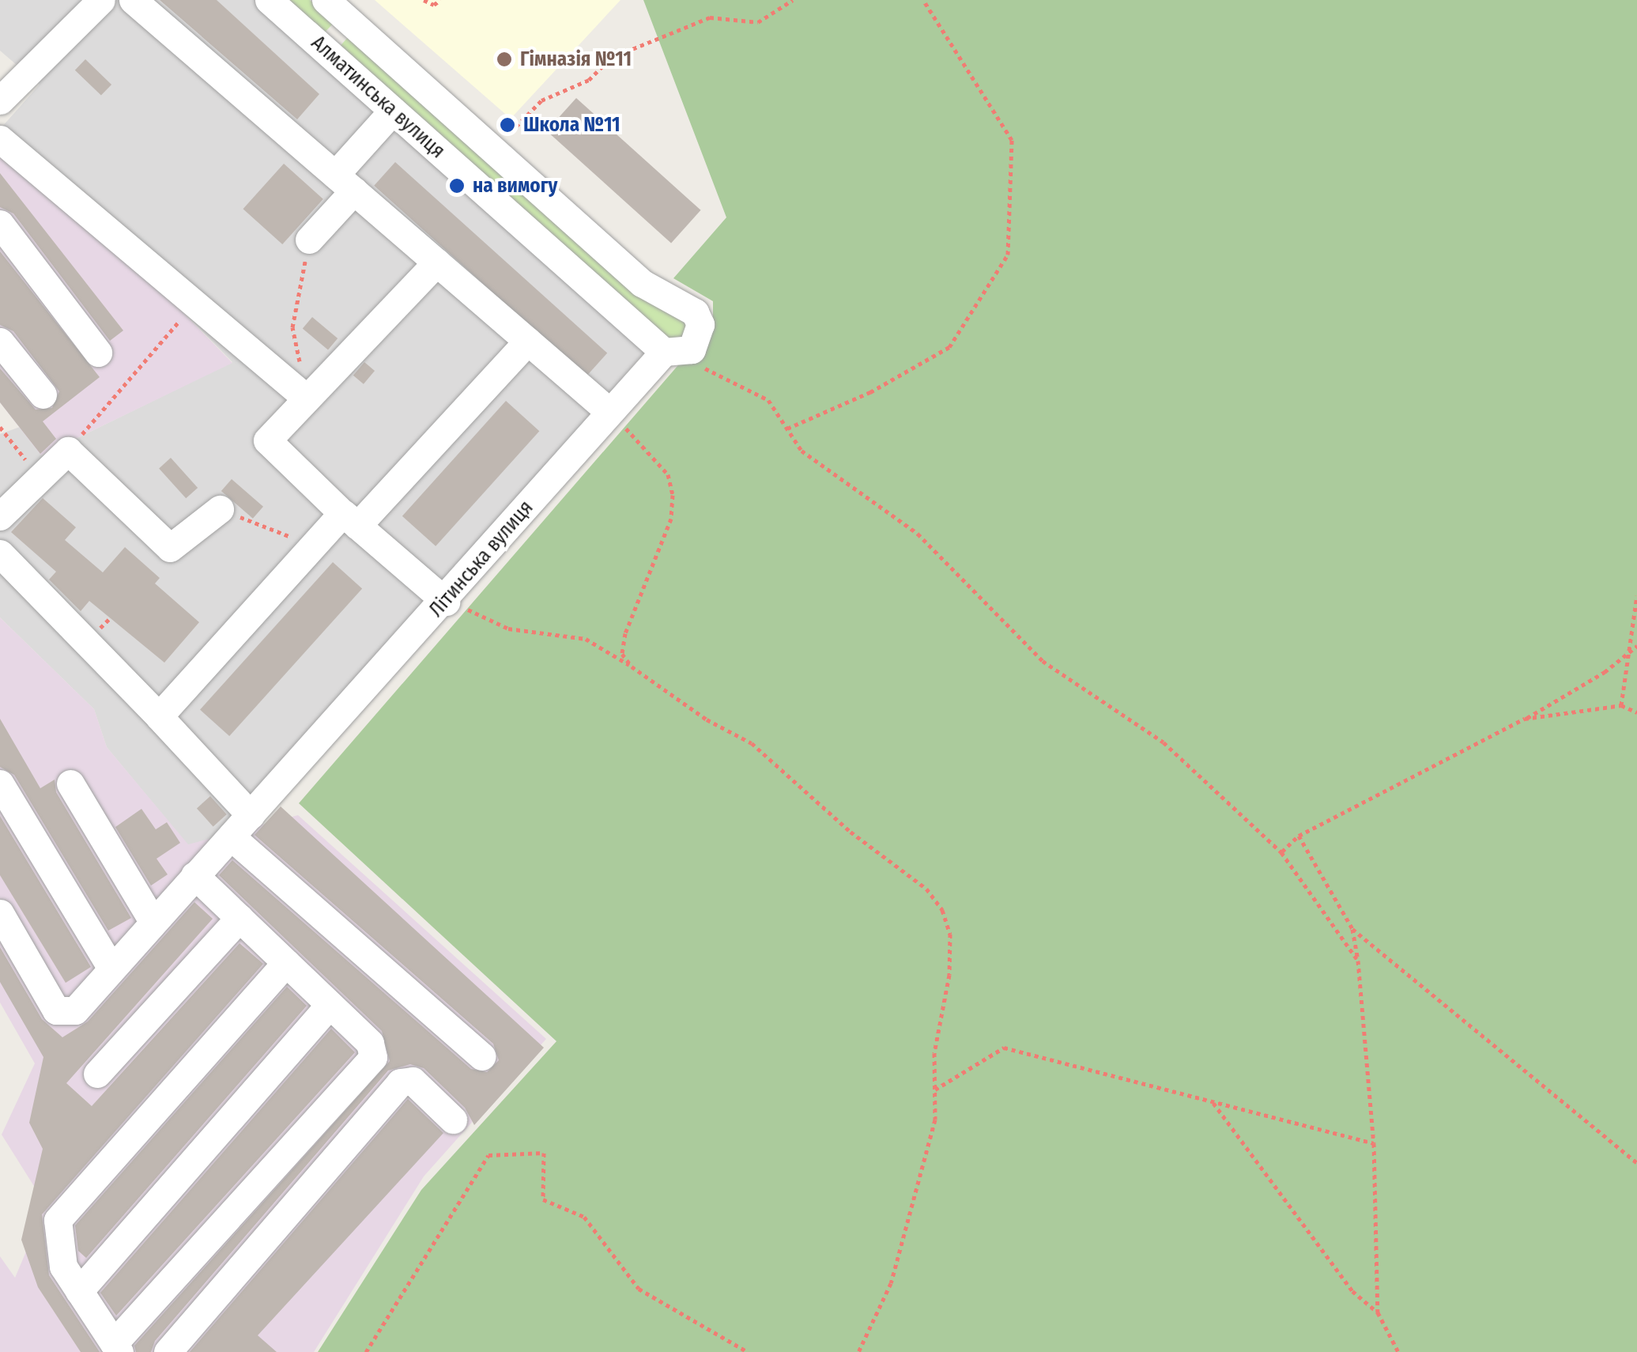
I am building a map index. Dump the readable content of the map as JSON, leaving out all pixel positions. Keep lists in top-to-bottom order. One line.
{"streets":{"street":["Алматинська вулиця","Літинська вулиця"]},"crossings":[["Алматинська вулиця","Літинська вулиця"]],"places":["Гімназія №11","Школа №11","на вимогу"]}
